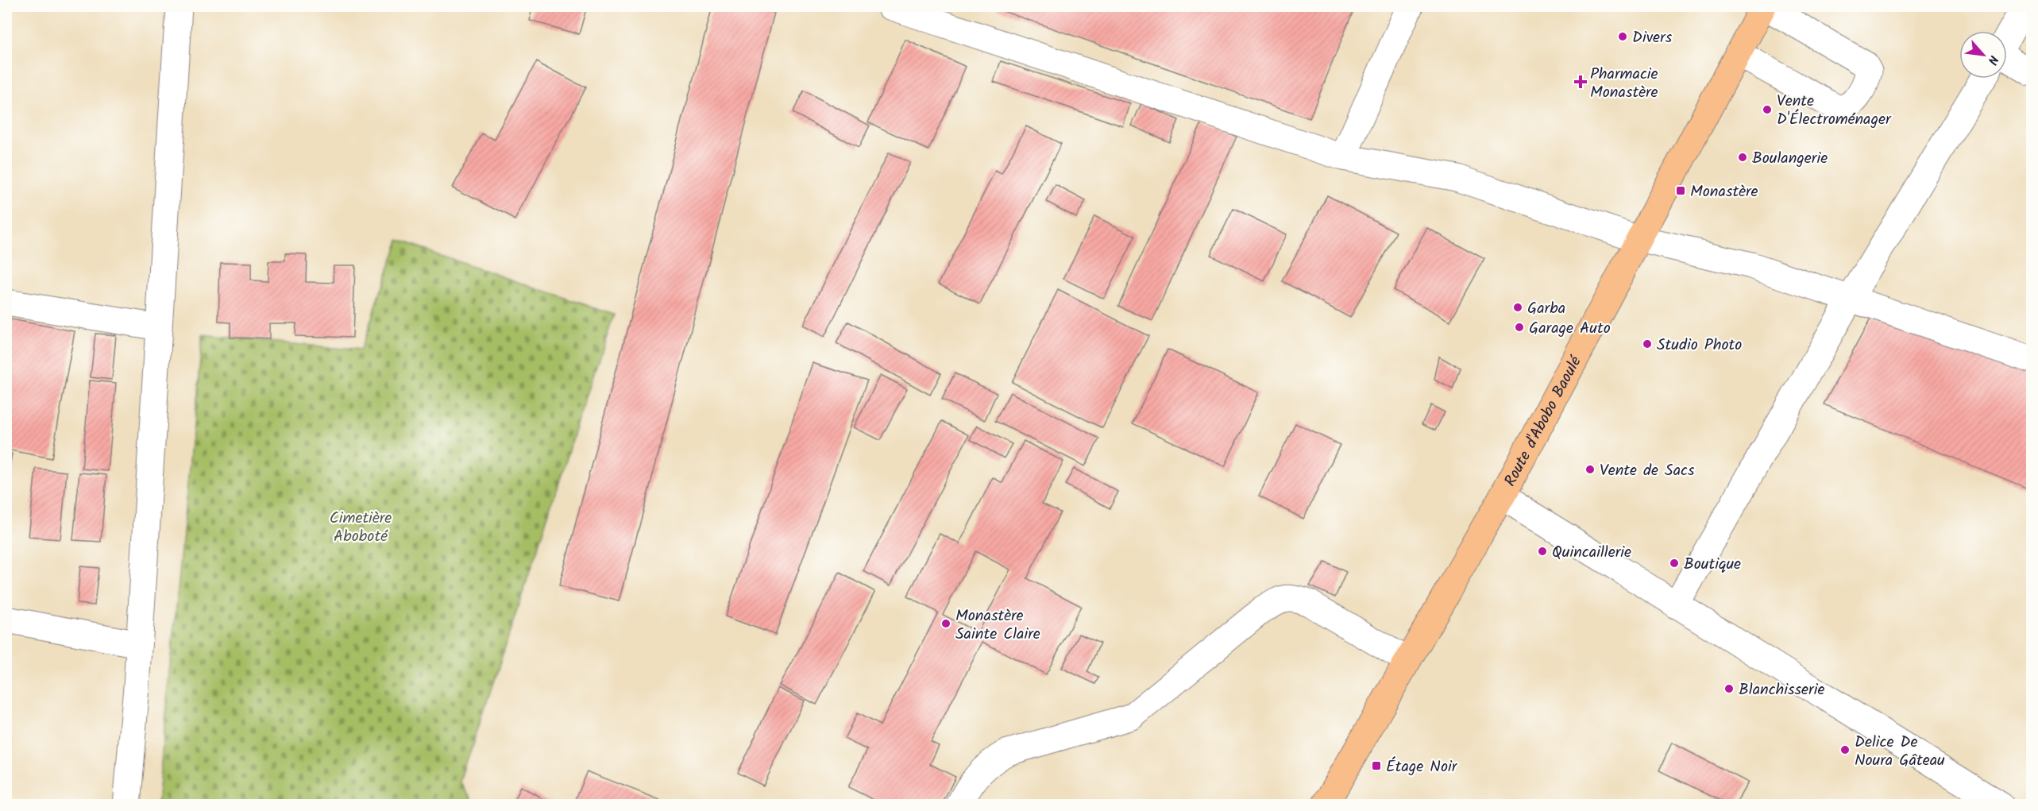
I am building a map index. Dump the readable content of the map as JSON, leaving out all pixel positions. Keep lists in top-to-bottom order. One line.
{"streets":{"main road":["Route d'Abobo Baoulé"]},"parks":["Cimetière Aboboté"],"places":{"other":["Divers","Vente D'Électroménager","Boulangerie","Garba","Garage Auto","Studio Photo","Vente de Sacs","Quincaillerie","Boutique","Monastère Sainte Claire","Blanchisserie","Delice De Noura Gâteau"],"health":["Pharmacie Monastère"],"transit":["Monastère","Étage Noir"]},"north":"bottom right"}
